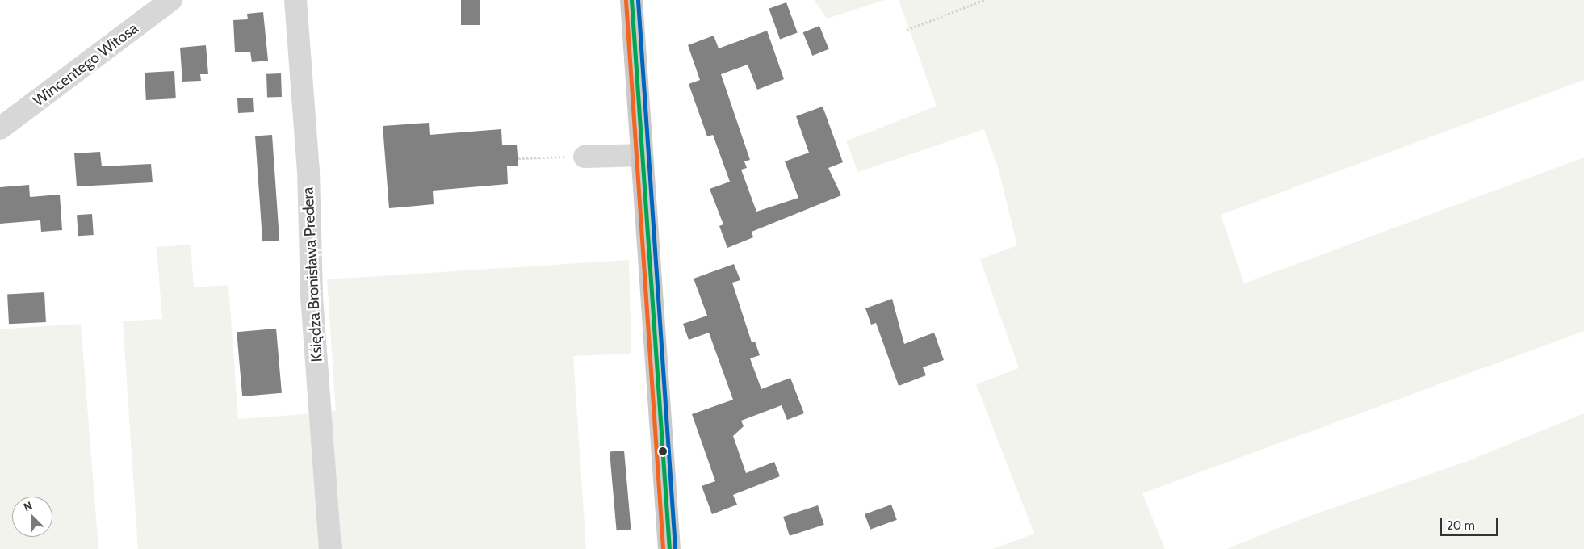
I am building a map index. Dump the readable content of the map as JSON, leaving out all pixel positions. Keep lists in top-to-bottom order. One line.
{"streets":{"street":["Wincentego Witosa","Księdza Bronisława Predera"]},"scale_bar":"20 m","north":"top left"}
